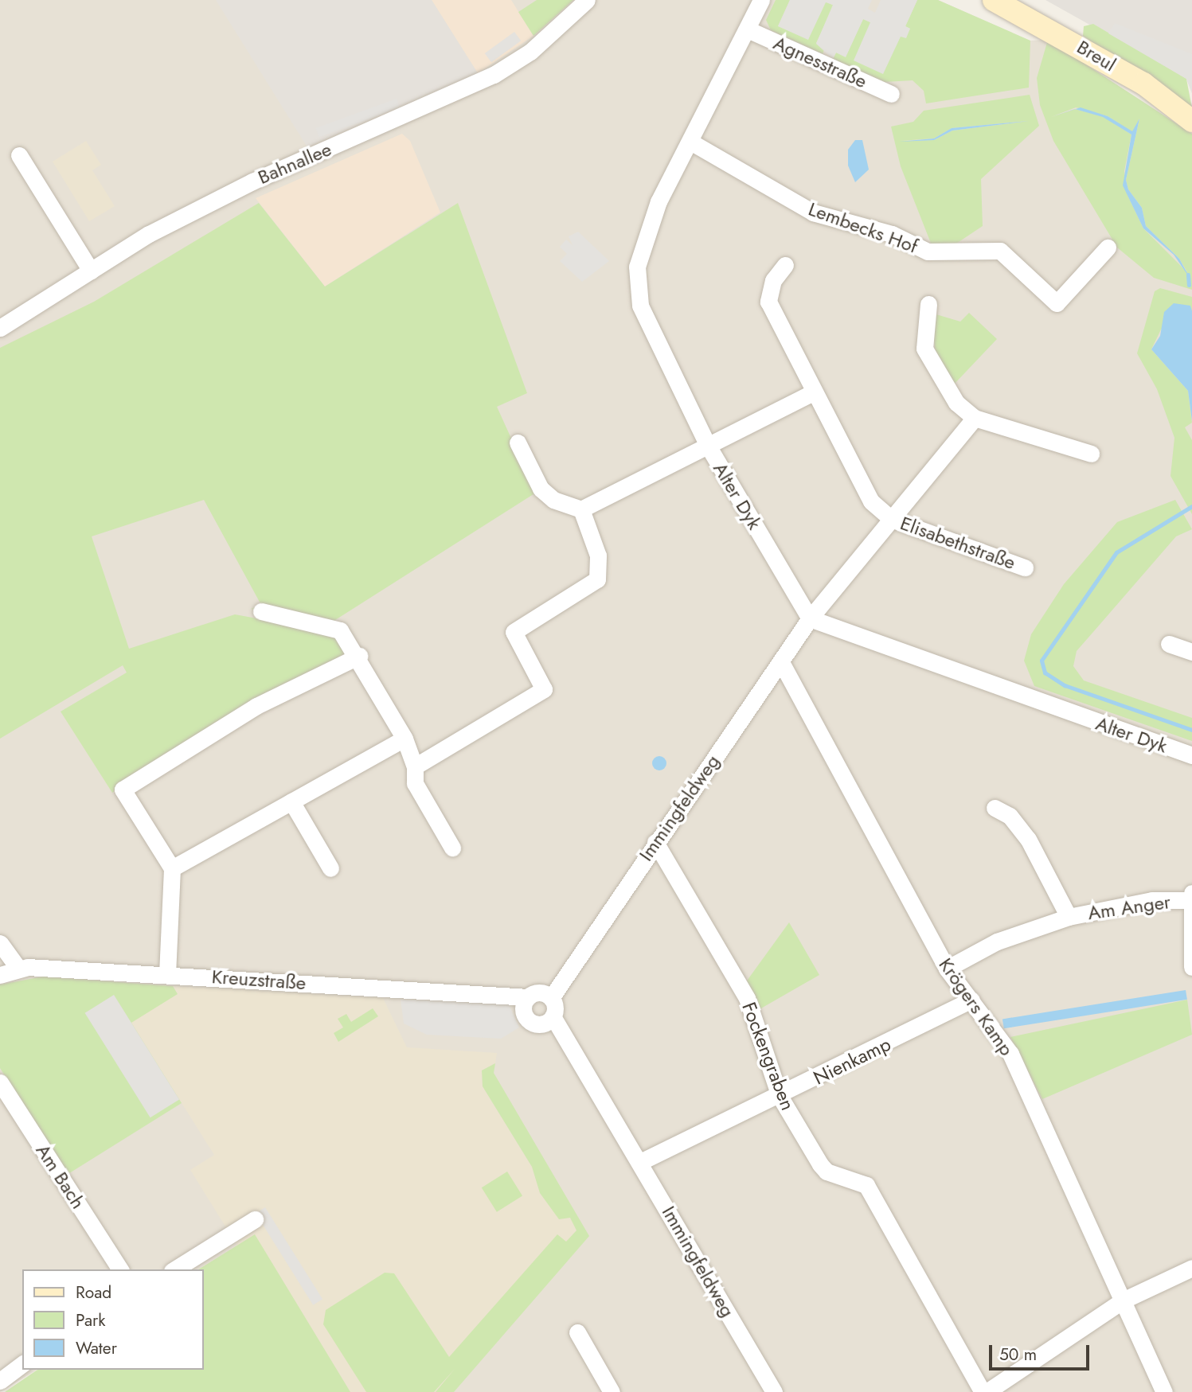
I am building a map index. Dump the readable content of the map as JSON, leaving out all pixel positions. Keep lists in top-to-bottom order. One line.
{"streets":{"main road":["Breul"],"street":["Agnesstraße","Bahnallee","Lembecks Hof","Alter Dyk","Elisabethstraße","Immingfeldweg","Am Anger","Kreuzstraße","Krögers Kamp","Fockengraben","Nienkamp","Am Bach"]},"crossings":[["Agnesstraße","Alter Dyk"],["Lembecks Hof","Alter Dyk"],["Alter Dyk","Elisabethstraße"],["Alter Dyk","Immingfeldweg"],["Elisabethstraße","Immingfeldweg"],["Immingfeldweg","Kreuzstraße"],["Immingfeldweg","Krögers Kamp"],["Immingfeldweg","Fockengraben"],["Immingfeldweg","Nienkamp"],["Am Anger","Krögers Kamp"],["Krögers Kamp","Nienkamp"],["Fockengraben","Nienkamp"]],"legend":["Road","Park","Water"],"scale_bar":"50 m"}
